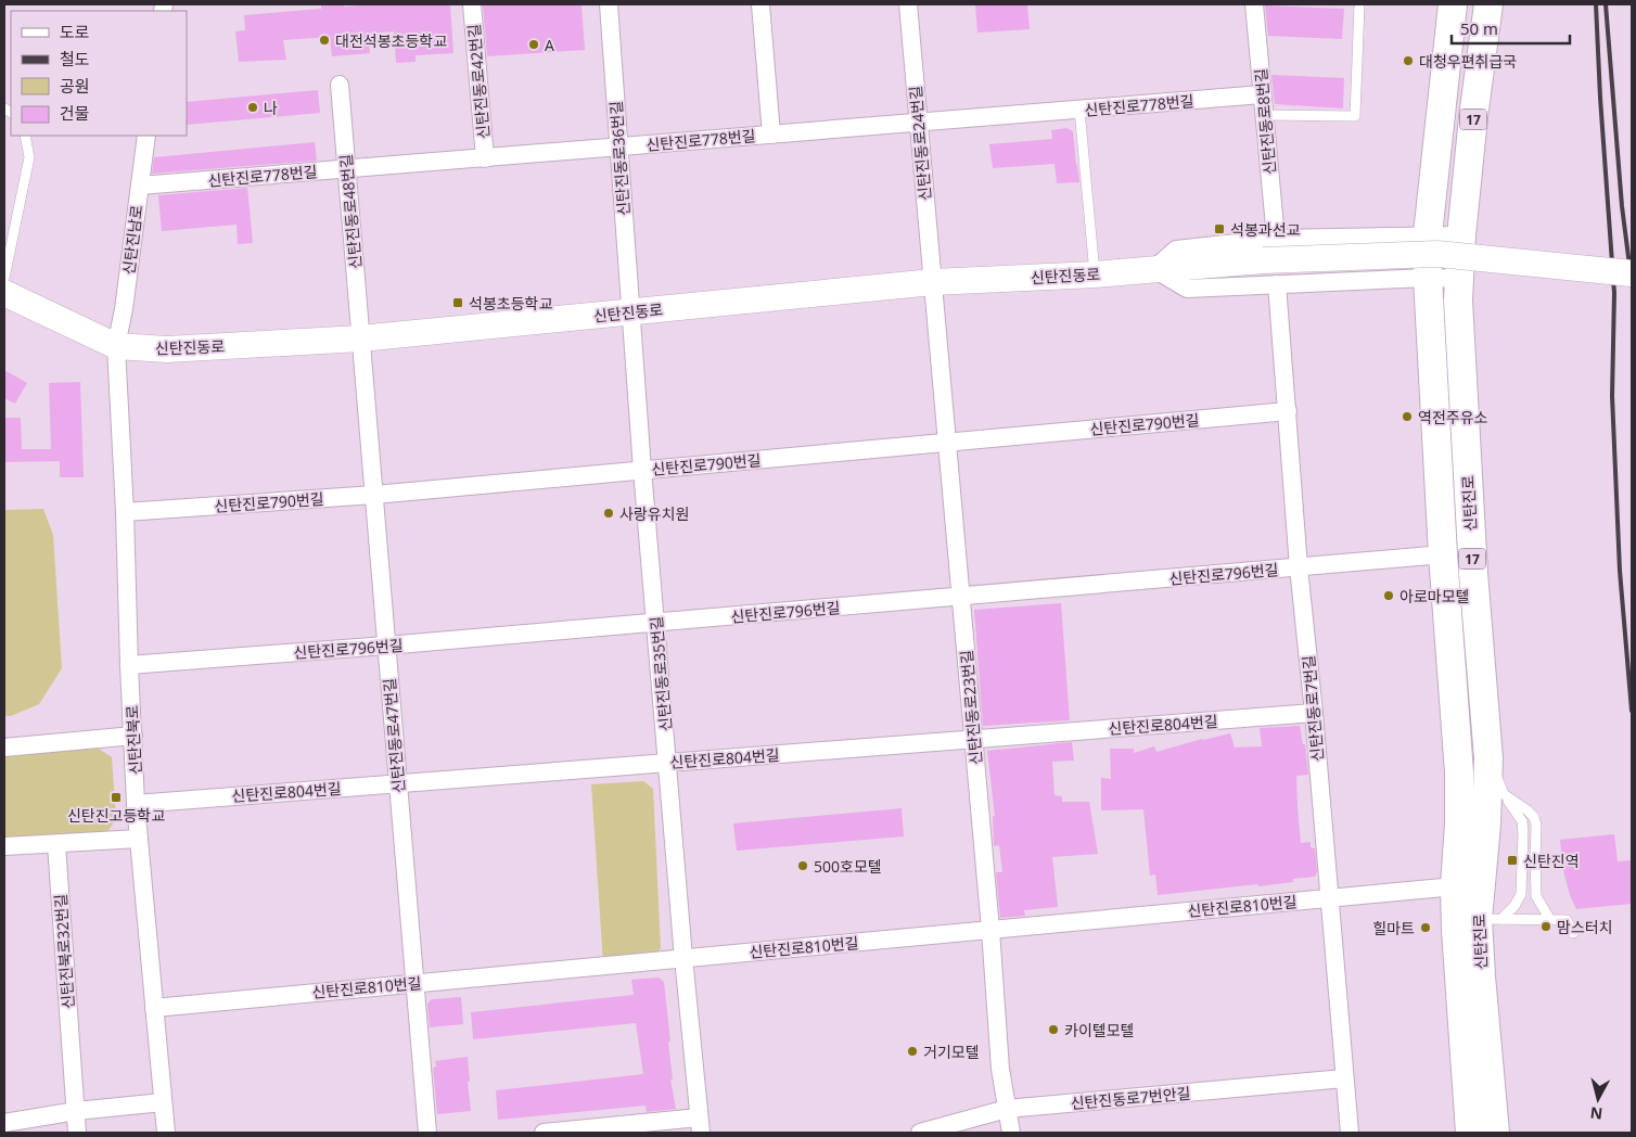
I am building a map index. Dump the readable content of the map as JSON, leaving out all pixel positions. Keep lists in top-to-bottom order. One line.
{"streets":{"main road":["17","신탄진동로","신탄진로"],"street":["신탄진동로42번길","신탄진로778번길","신탄진동로8번길","신탄진동로24번길","신탄진동로36번길","신탄진동로48번길","신탄진남로","신탄진로790번길","신탄진로796번길","신탄진동로35번길","신탄진동로23번길","신탄진동로7번길","신탄진로804번길","신탄진동로47번길","신탄진북로","신탄진로810번길","신탄진북로32번길","신탄진동로7번안길"]},"crossings":[["신탄진동로42번길","신탄진로778번길"],["신탄진로778번길","신탄진동로8번길"],["신탄진로778번길","신탄진동로24번길"],["신탄진로778번길","신탄진동로36번길"],["신탄진로778번길","신탄진동로48번길"],["신탄진로778번길","신탄진남로"],["신탄진동로8번길","신탄진동로"],["신탄진동로24번길","신탄진동로"],["신탄진동로24번길","신탄진동로23번길"],["신탄진동로36번길","신탄진동로"],["신탄진동로36번길","신탄진동로35번길"],["신탄진동로48번길","신탄진동로"],["신탄진동로48번길","신탄진동로47번길"],["신탄진남로","신탄진동로"],["신탄진남로","신탄진북로"],["신탄진동로","신탄진동로35번길"],["신탄진동로","신탄진동로23번길"],["신탄진동로","신탄진동로47번길"],["신탄진동로","신탄진북로"],["신탄진로790번길","신탄진동로35번길"],["신탄진로790번길","신탄진동로23번길"],["신탄진로790번길","신탄진동로7번길"],["신탄진로790번길","신탄진동로47번길"],["신탄진로790번길","신탄진북로"],["신탄진로","신탄진로796번길"],["신탄진로","신탄진로810번길"],["신탄진로796번길","신탄진동로35번길"],["신탄진로796번길","신탄진동로23번길"],["신탄진로796번길","신탄진동로7번길"],["신탄진로796번길","신탄진동로47번길"],["신탄진로796번길","신탄진북로"],["신탄진동로35번길","신탄진로804번길"],["신탄진동로35번길","신탄진로810번길"],["신탄진동로23번길","신탄진로804번길"],["신탄진동로23번길","신탄진로810번길"],["신탄진동로23번길","신탄진동로7번안길"],["신탄진동로7번길","신탄진로804번길"],["신탄진동로7번길","신탄진로810번길"],["신탄진동로7번길","신탄진동로7번안길"],["신탄진로804번길","신탄진동로47번길"],["신탄진로804번길","신탄진북로"],["신탄진동로47번길","신탄진로810번길"],["신탄진북로","신탄진로810번길"]],"places":{"other":["대전석봉초등학교","A","대청우편취급국","나","역전주유소","사랑유치원","아로마모텔","500호모텔","맘스터치","힐마트","카이텔모텔","거기모텔"],"transit":["석봉과선교","석봉초등학교","신탄진고등학교","신탄진역"]},"legend":["도로","철도","공원","건물"],"scale_bar":"50 m","north":"bottom"}
